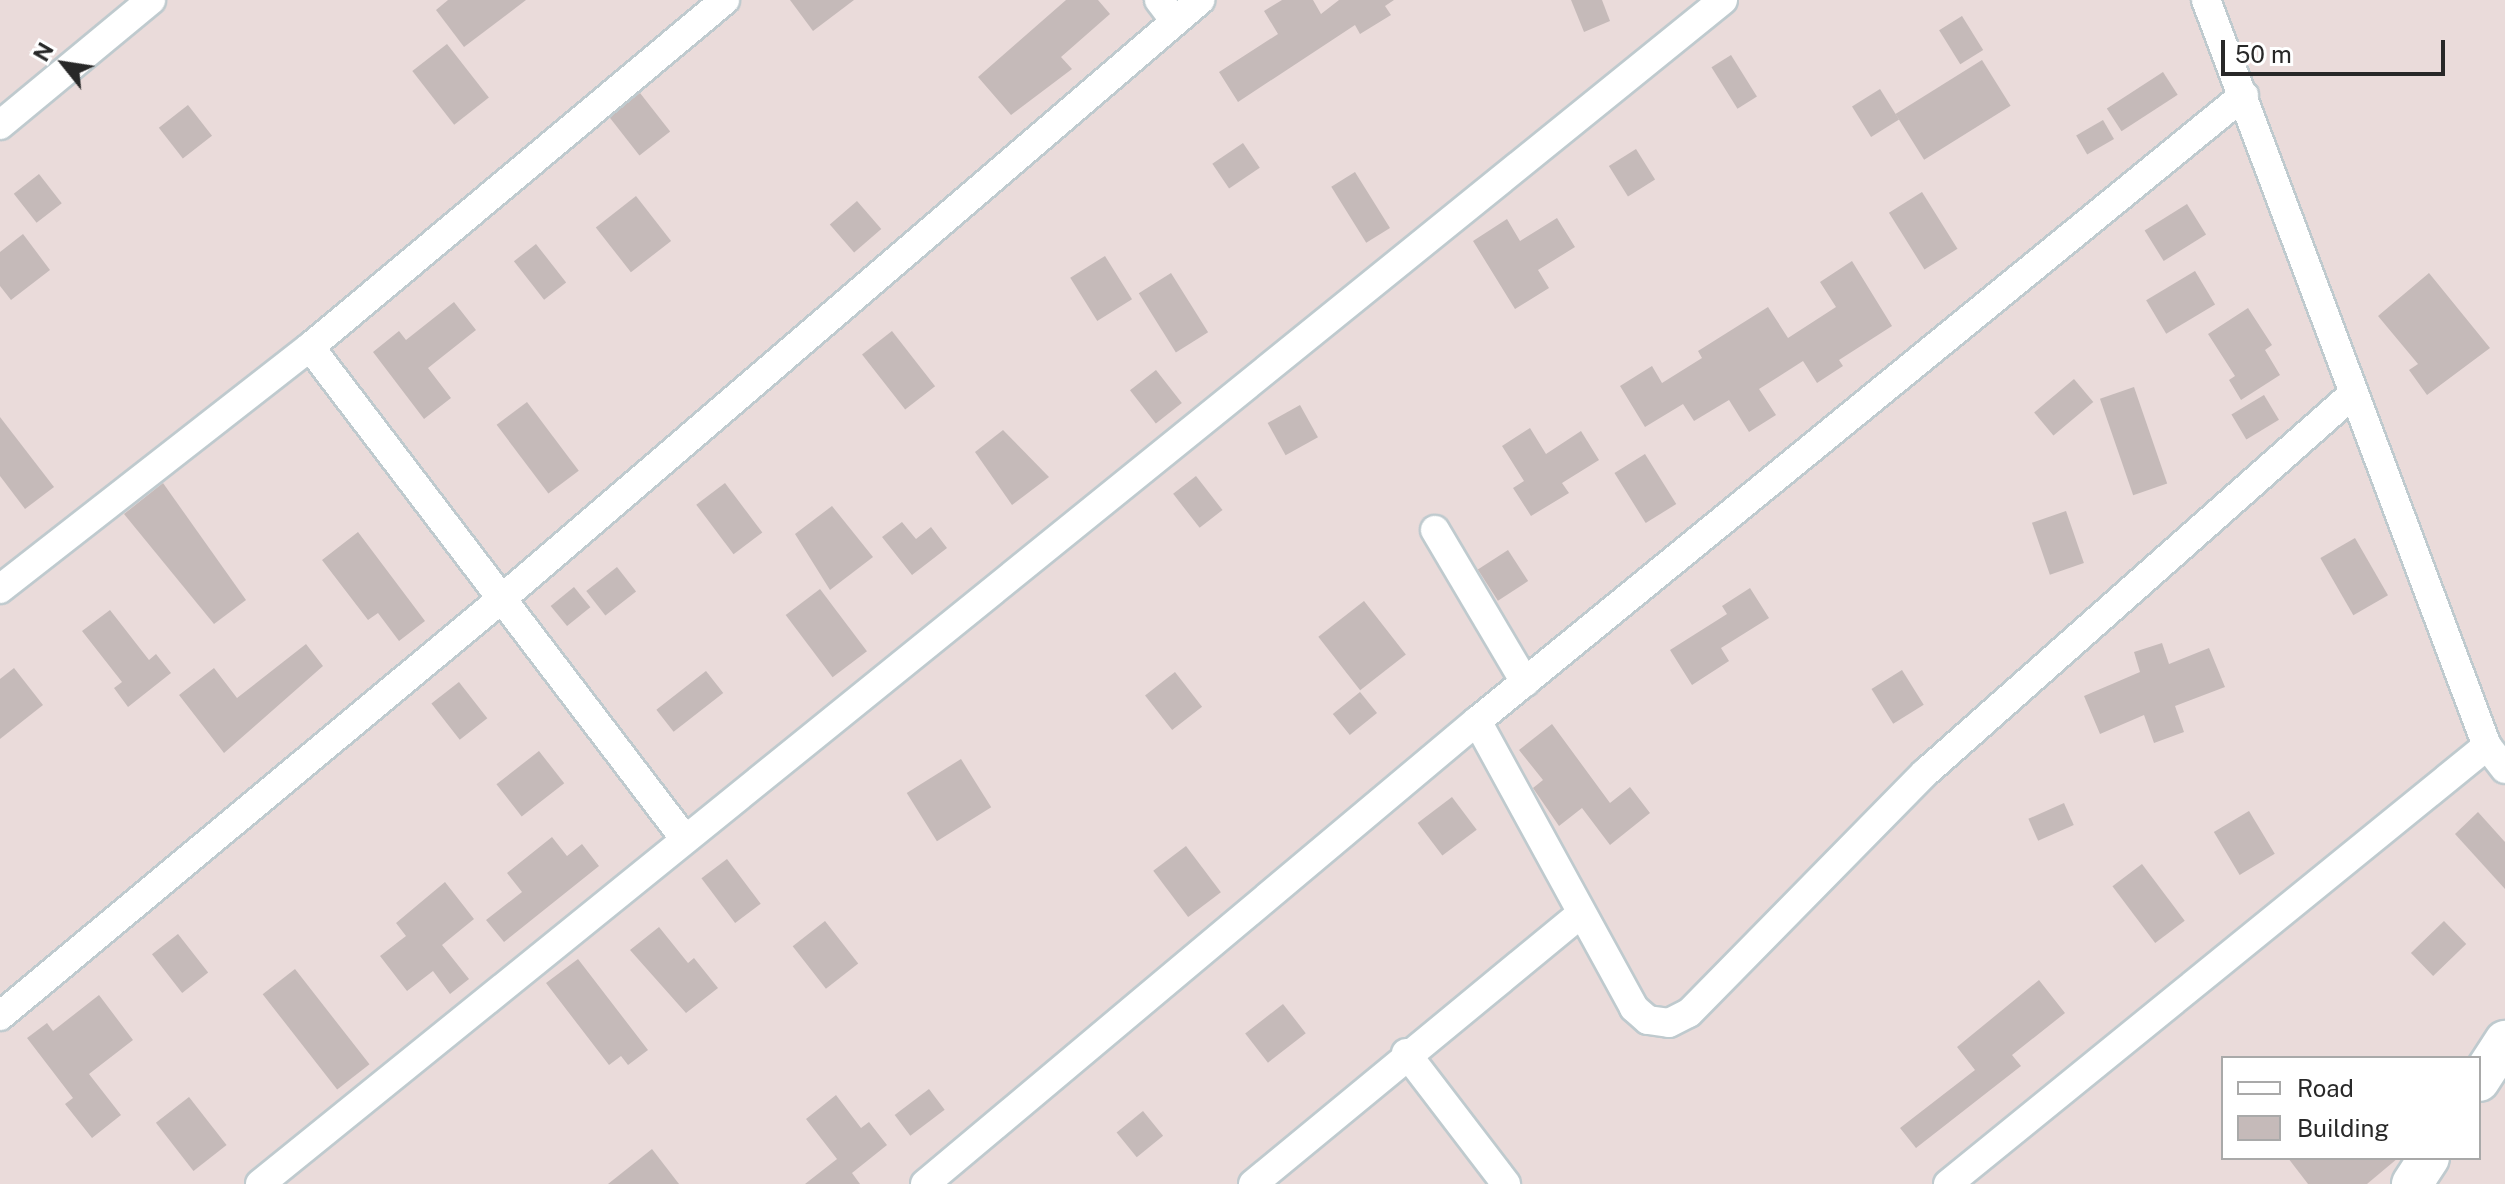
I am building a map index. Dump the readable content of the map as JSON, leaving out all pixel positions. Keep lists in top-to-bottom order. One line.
{"legend":["Road","Building"],"scale_bar":"50 m","north":"top left"}
